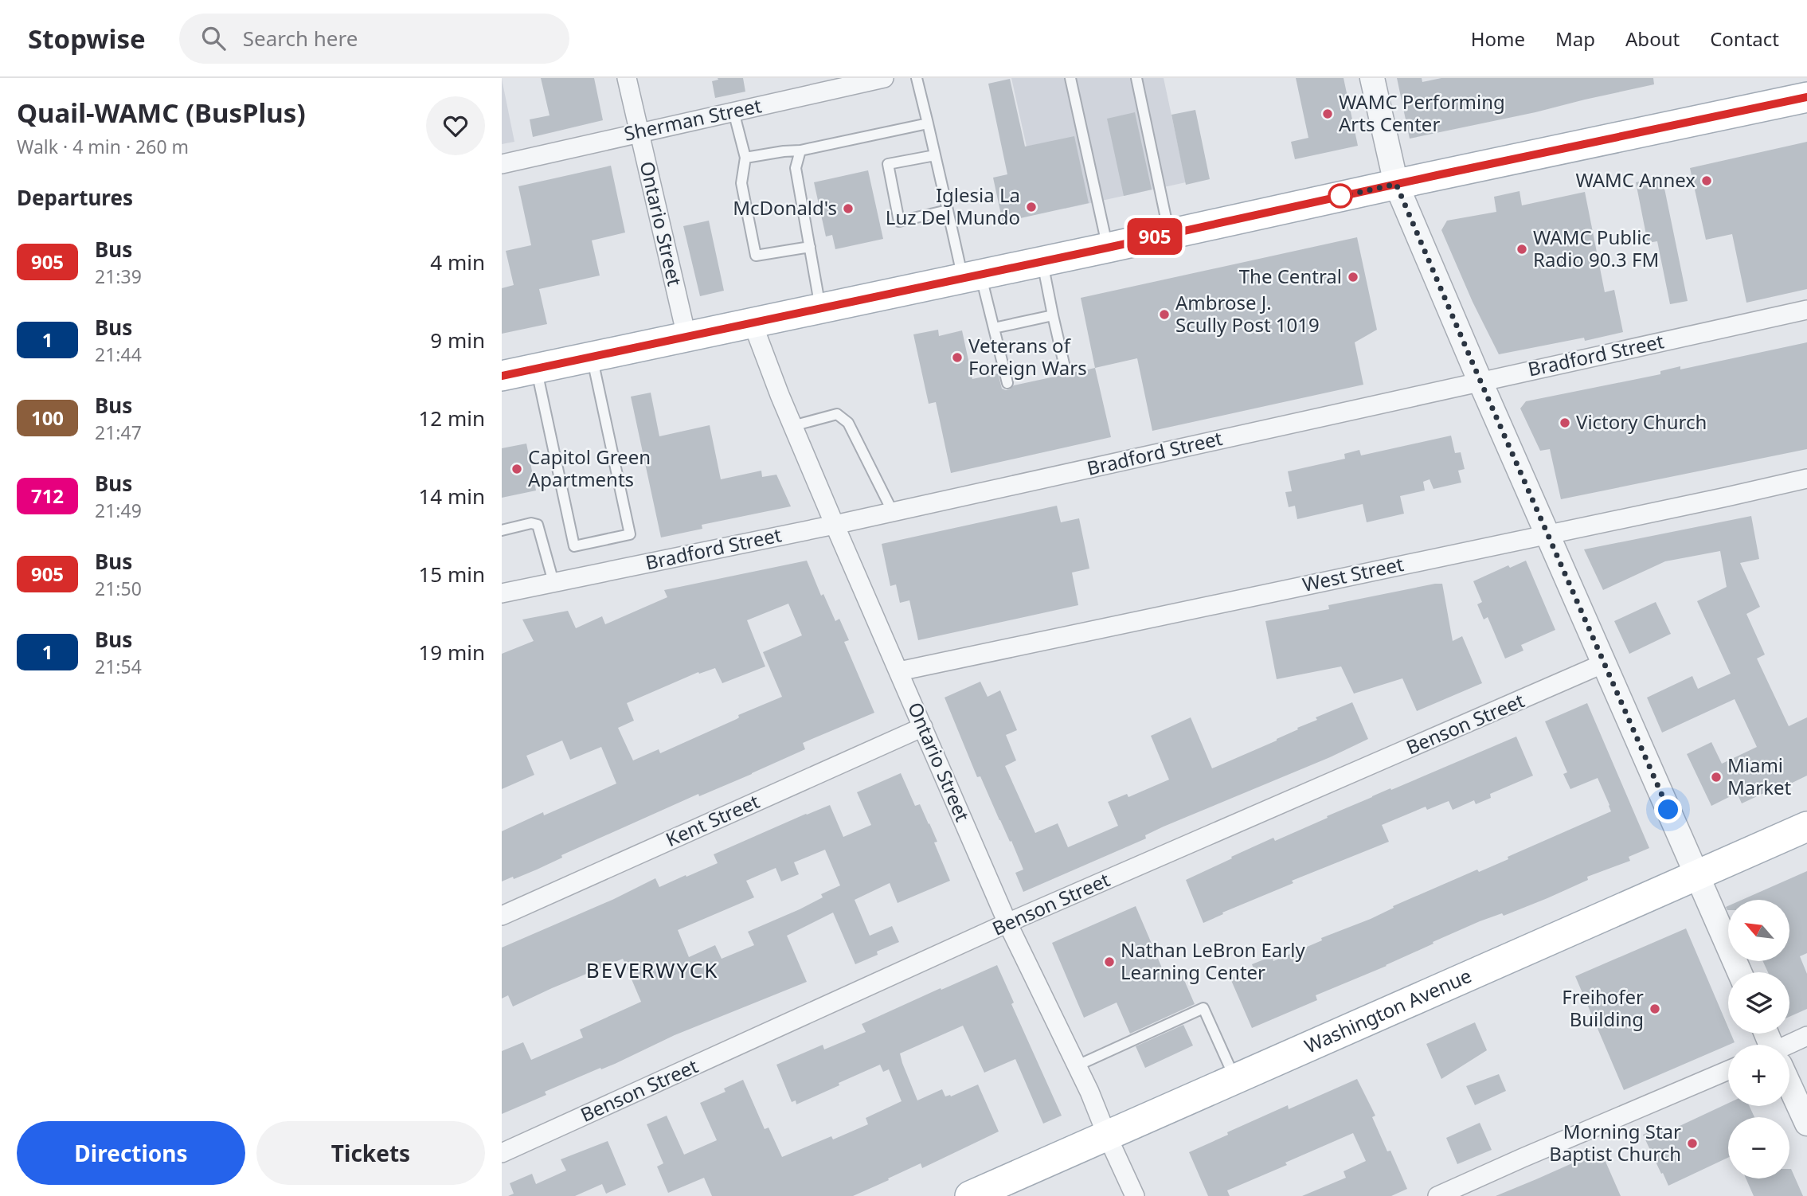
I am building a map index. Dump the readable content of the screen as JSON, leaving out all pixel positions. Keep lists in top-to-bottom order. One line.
{"streets":{"main road":["Washington Avenue"],"street":["Sherman Street","Ontario Street","Bradford Street","West Street","Benson Street","Kent Street"]},"crossings":[["Sherman Street","Ontario Street"],["Ontario Street","Bradford Street"],["Ontario Street","West Street"],["Ontario Street","Benson Street"],["Ontario Street","Kent Street"],["Ontario Street","Washington Avenue"]],"districts":["BEVERWYCK"],"places":["WAMC Performing Arts Center","WAMC Annex","Iglesia La Luz Del Mundo","McDonald's","WAMC Public Radio 90.3 FM","The Central","Ambrose J. Scully Post 1019","Veterans of Foreign Wars","Victory Church","Capitol Green Apartments","Miami Market","Nathan LeBron Early Learning Center","Freihofer Building","Morning Star Baptist Church"],"lines":["bus line 905"],"north":"top left","page":{"header":"Stopwise","search":"Search here","nav":["Home","Map","About","Contact"],"heading":[["Quail-WAMC (BusPlus)","Walk · 4 min · 260 m"],"Departures"],"on_map":"905","list":[{"mark":"905","name":"Bus","note":"21:39","value":"4 min"},{"mark":"1","name":"Bus","note":"21:44","value":"9 min"},{"mark":"100","name":"Bus","note":"21:47","value":"12 min"},{"mark":"712","name":"Bus","note":"21:49","value":"14 min"},{"mark":"905","name":"Bus","note":"21:50","value":"15 min"},{"mark":"1","name":"Bus","note":"21:54","value":"19 min"}],"map_buttons":["+","−"],"buttons":["Directions","Tickets"]}}
